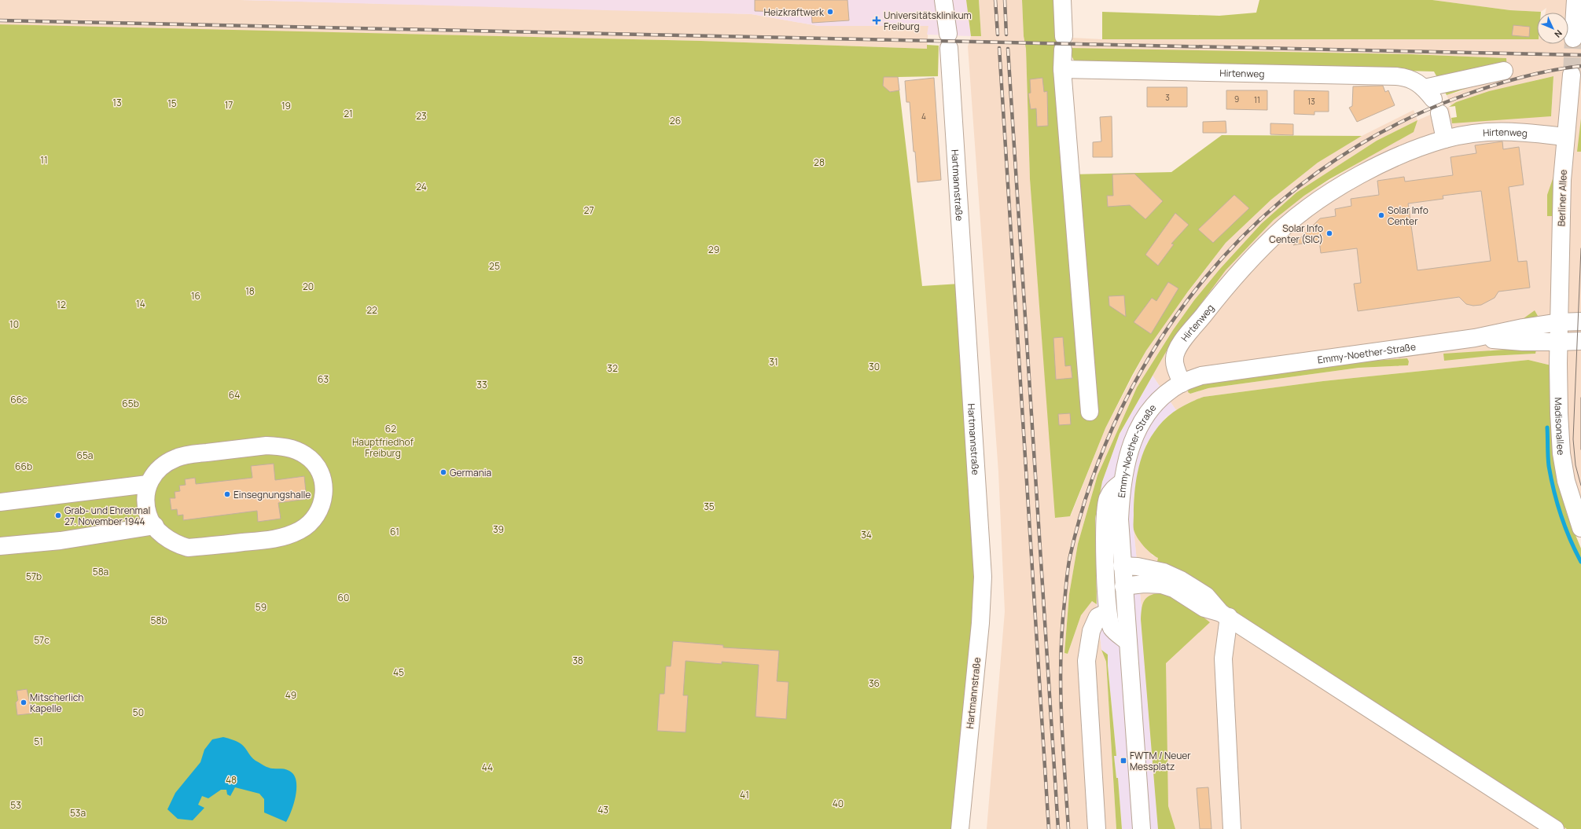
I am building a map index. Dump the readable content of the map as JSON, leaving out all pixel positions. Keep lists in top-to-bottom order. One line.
{"streets":{"street":["Hirtenweg","Hartmannstraße","Berliner Allee","Emmy-Noether-Straße","Madisonallee"]},"crossings":[["Hirtenweg","Berliner Allee"],["Hirtenweg","Emmy-Noether-Straße"],["Berliner Allee","Emmy-Noether-Straße"],["Berliner Allee","Madisonallee"],["Emmy-Noether-Straße","Madisonallee"]],"parks":["13","15","17","19","21","23","26","11","28","24","27","29","25","20","18","16","14","12","22","10","31","30","32","63","33","64","66c","65b","62","Hauptfriedhof Freiburg","65a","66b","35","39","61","34","58a","57b","60","59","58b","57c","38","45","36","49","50","51","44","48","41","40","53","43","53a"],"places":{"other":["Heizkraftwerk","Solar Info Center","Solar Info Center (SIC)","Germania","Einsegnungshalle","Grab- und Ehrenmal 27. November 1944","Mitscherlich Kapelle"],"health":["Universitätsklinikum Freiburg"],"transit":["FWTM / Neuer Messplatz"]},"house_numbers":["3","9","11","13","4"],"north":"bottom right"}
